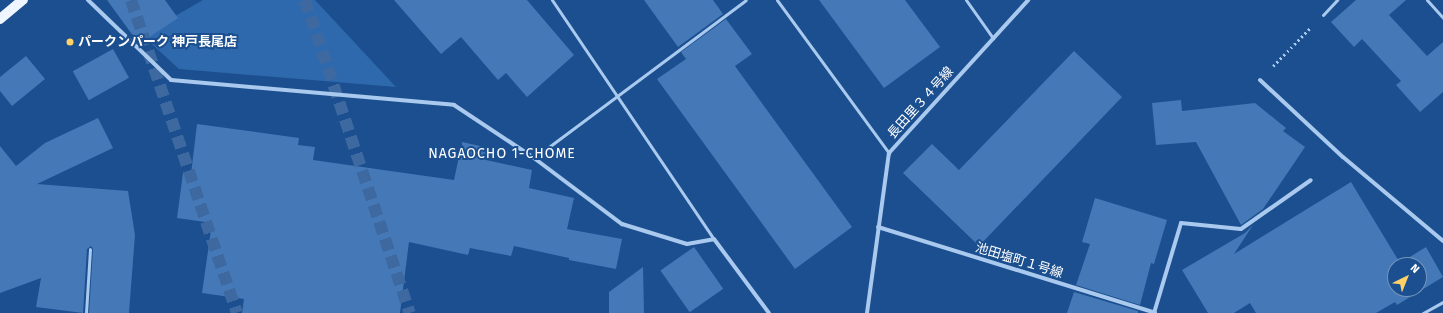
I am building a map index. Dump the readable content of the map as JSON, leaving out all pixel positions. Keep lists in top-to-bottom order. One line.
{"streets":{"street":["長田里３４号線","池田塩町１号線"]},"crossings":[["長田里３４号線","池田塩町１号線"]],"districts":["NAGAOCHO 1-CHOME"],"places":["パークンパーク 神戸長尾店"],"north":"top right"}
